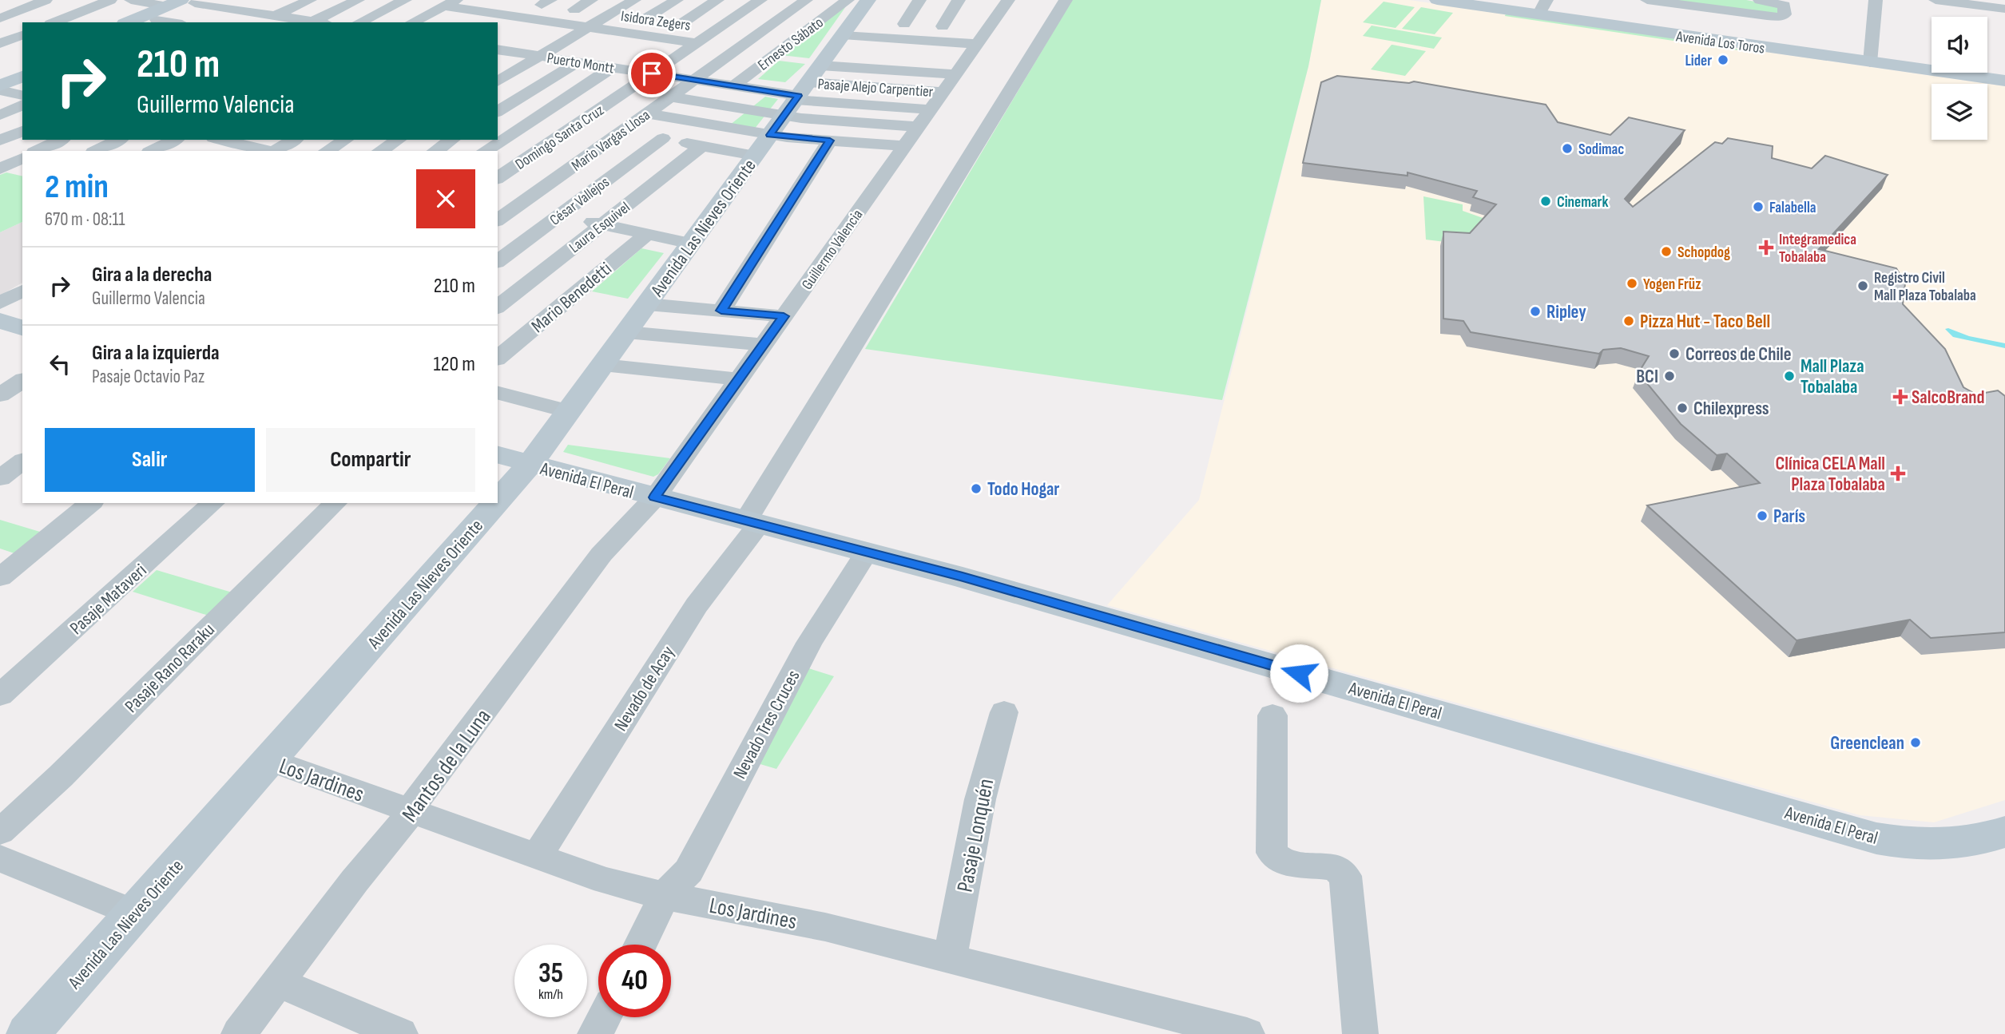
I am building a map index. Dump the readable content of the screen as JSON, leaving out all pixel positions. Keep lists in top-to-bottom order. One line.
{"streets":{"street":["Isidora Zegers","Avenida Los Toros","Ernesto Sábato","Puerto Montt","Pasaje Alejo Carpentier","Domingo Santa Cruz","Mario Vargas Llosa","César Vallejos","Laura Esquivel","Avenida Las Nieves Oriente","Guillermo Valencia","Mario Benedetti","Avenida El Peral","Pasaje Mataveri","Pasaje Rano Raraku","Nevado de Acay","Nevado Tres Cruces","Mantos de la Luna","Los Jardines","Pasaje Lonquén"]},"crossings":[["Isidora Zegers","Domingo Santa Cruz"],["Ernesto Sábato","Puerto Montt"],["Ernesto Sábato","Pasaje Alejo Carpentier"],["Ernesto Sábato","Avenida Las Nieves Oriente"],["Puerto Montt","Pasaje Alejo Carpentier"],["Puerto Montt","Domingo Santa Cruz"],["Puerto Montt","Mario Vargas Llosa"],["Puerto Montt","Avenida Las Nieves Oriente"],["Pasaje Alejo Carpentier","Avenida Las Nieves Oriente"],["Pasaje Alejo Carpentier","Guillermo Valencia"],["Avenida Las Nieves Oriente","Avenida El Peral"],["Avenida Las Nieves Oriente","Los Jardines"],["Guillermo Valencia","Avenida El Peral"],["Guillermo Valencia","Mantos de la Luna"],["Avenida El Peral","Nevado de Acay"],["Avenida El Peral","Nevado Tres Cruces"],["Avenida El Peral","Mantos de la Luna"],["Nevado de Acay","Los Jardines"],["Nevado Tres Cruces","Los Jardines"],["Mantos de la Luna","Los Jardines"],["Los Jardines","Pasaje Lonquén"]],"places":{"other":["Lider","Sodimac","Cinemark","Falabella","Schopdog","Yogen Früz","Registro Civil Mall Plaza Tobalaba","Ripley","Pizza Hut - Taco Bell","Correos de Chile","BCI","Mall Plaza Tobalaba","Chilexpress","Todo Hogar","París","Greenclean"],"health":["Integramedica Tobalaba","SalcoBrand","Clínica CELA Mall Plaza Tobalaba"]},"page":{"turn":["210 m","Guillermo Valencia"],"heading":["2 min","670 m · 08:11"],"list":[{"name":"Gira a la derecha","note":"Guillermo Valencia","value":"210 m"},{"name":"Gira a la izquierda","note":"Pasaje Octavio Paz","value":"120 m"}],"buttons":["Salir","Compartir"],"speed":"35 km/h","limit":"40"}}
